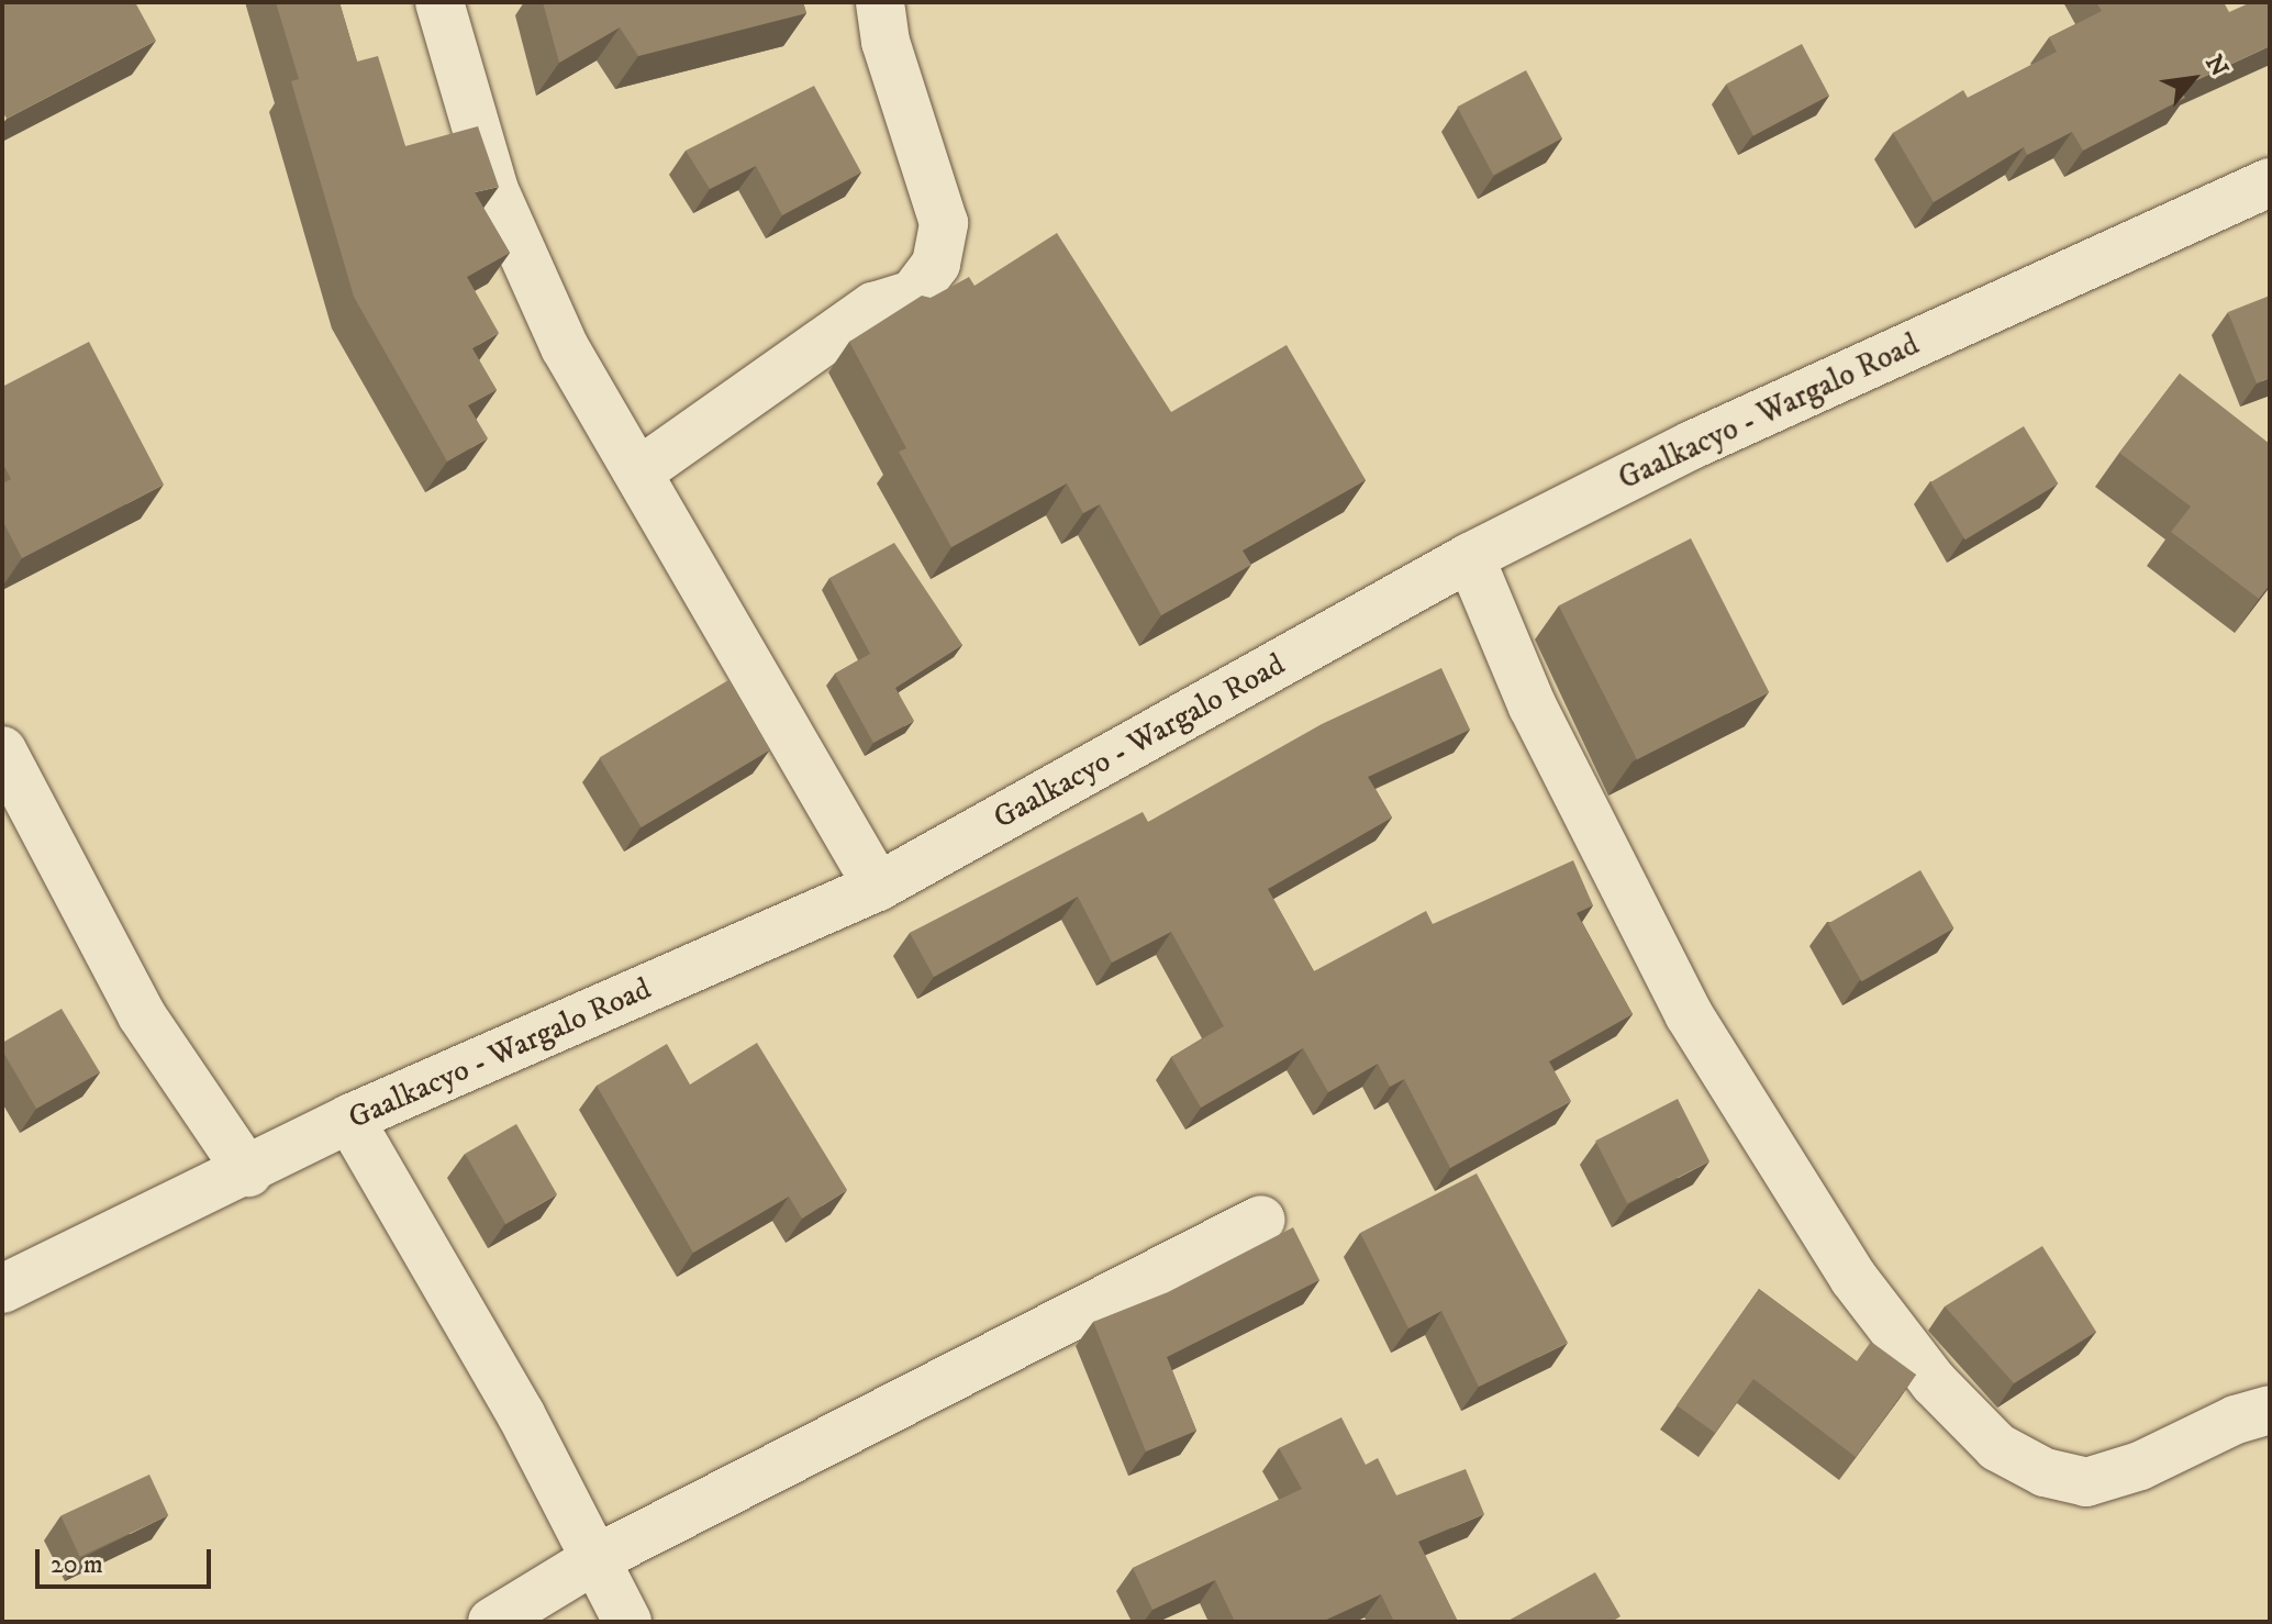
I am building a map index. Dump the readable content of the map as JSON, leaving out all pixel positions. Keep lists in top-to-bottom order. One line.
{"streets":{"street":["Gaalkacyo - Wargalo Road"]},"scale_bar":"20 m","north":"top right"}
